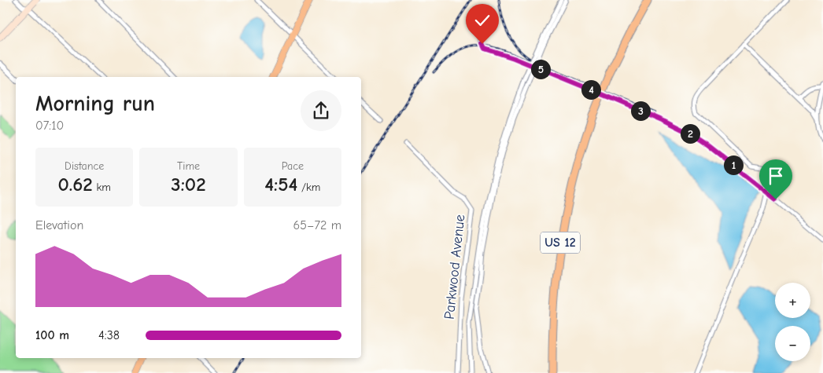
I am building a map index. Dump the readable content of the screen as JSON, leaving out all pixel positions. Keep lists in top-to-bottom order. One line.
{"streets":{"highway":["US 12"],"street":["Parkwood Avenue"]},"page":{"pins":["5","4","3","2","1"],"heading":["Morning run","07:10"],"stats":[["Distance","0.62 km"],["Time","3:02"],["Pace","4:54 /km"]],"chart":["Elevation","65–72 m"],"map_buttons":["+","−"],"list":[{"name":"100 m","note":"4:38"}]}}
